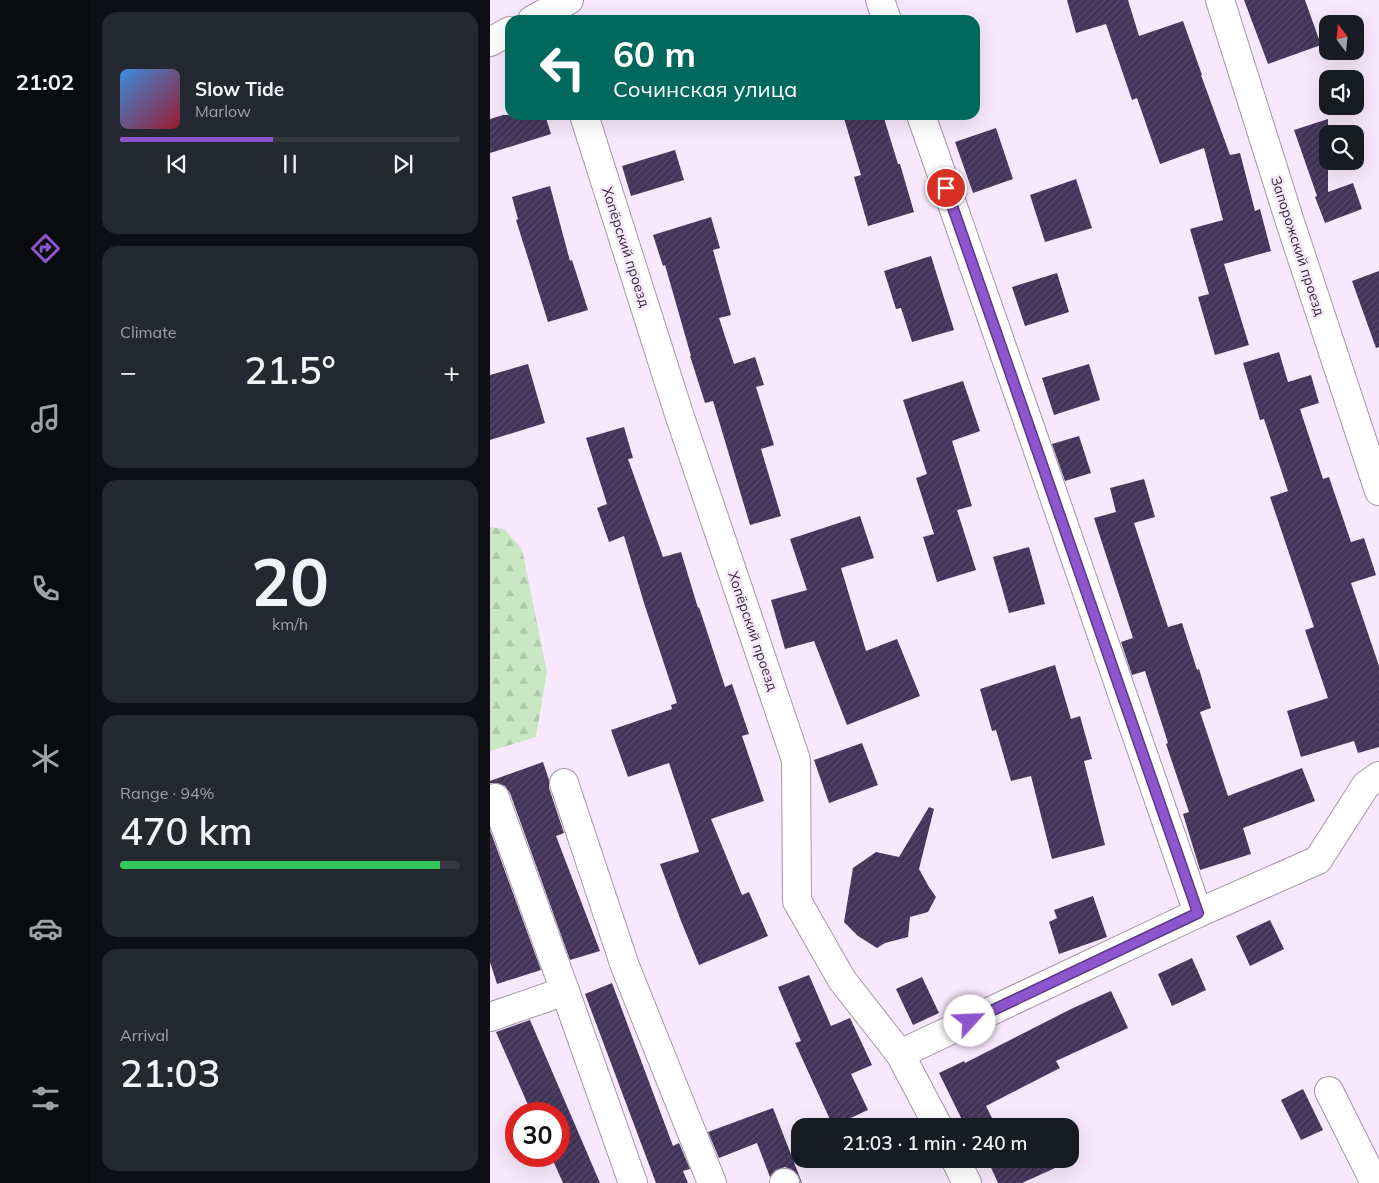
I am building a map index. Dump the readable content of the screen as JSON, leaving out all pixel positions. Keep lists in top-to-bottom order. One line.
{"streets":{"street":["Запорожский проезд","Хопёрский проезд"]},"north":"top","page":{"tabs":"21:02","turn":["60 m","Сочинская улица"],"song":["Slow Tide","Marlow"],"tile":["Climate",["20","km/h"],["Range · 94%","470 km"],["Arrival","21:03"]],"heat":["−","21.5°","+"],"limit":"30","trip":"21:03 · 1 min · 240 m"}}
